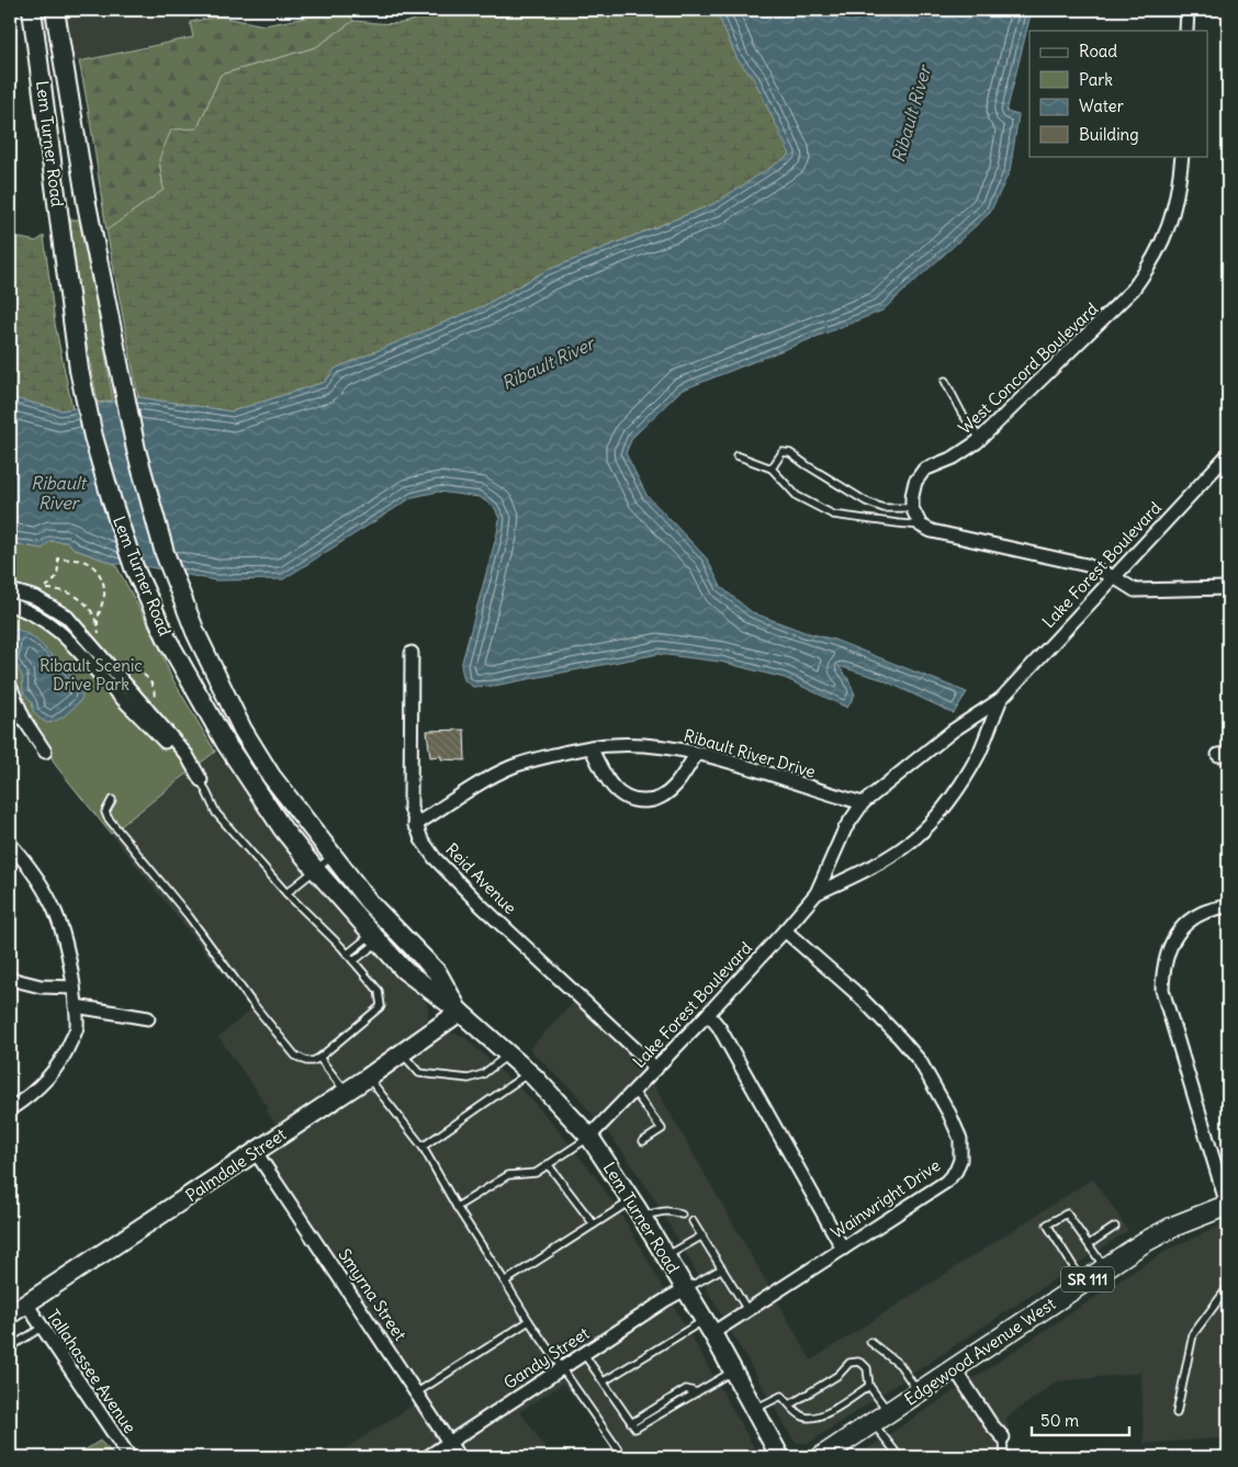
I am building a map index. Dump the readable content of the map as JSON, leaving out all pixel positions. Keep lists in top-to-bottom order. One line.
{"streets":{"main road":["Lem Turner Road","Palmdale Street","SR 111","Edgewood Avenue West"],"street":["West Concord Boulevard","Lake Forest Boulevard","Ribault River Drive","Reid Avenue","Wainwright Drive","Smyrna Street","Gandy Street","Tallahassee Avenue"]},"crossings":[["Lem Turner Road","Lake Forest Boulevard"],["Lem Turner Road","Palmdale Street"],["Lem Turner Road","Wainwright Drive"],["Lem Turner Road","Gandy Street"],["Lake Forest Boulevard","Ribault River Drive"],["Lake Forest Boulevard","Reid Avenue"],["Lake Forest Boulevard","Wainwright Drive"],["Ribault River Drive","Reid Avenue"],["Palmdale Street","Smyrna Street"],["Palmdale Street","Tallahassee Avenue"],["Smyrna Street","Gandy Street"]],"water":["Ribault River"],"parks":["Ribault Scenic Drive Park"],"legend":["Road","Park","Water","Building"],"scale_bar":"50 m"}
